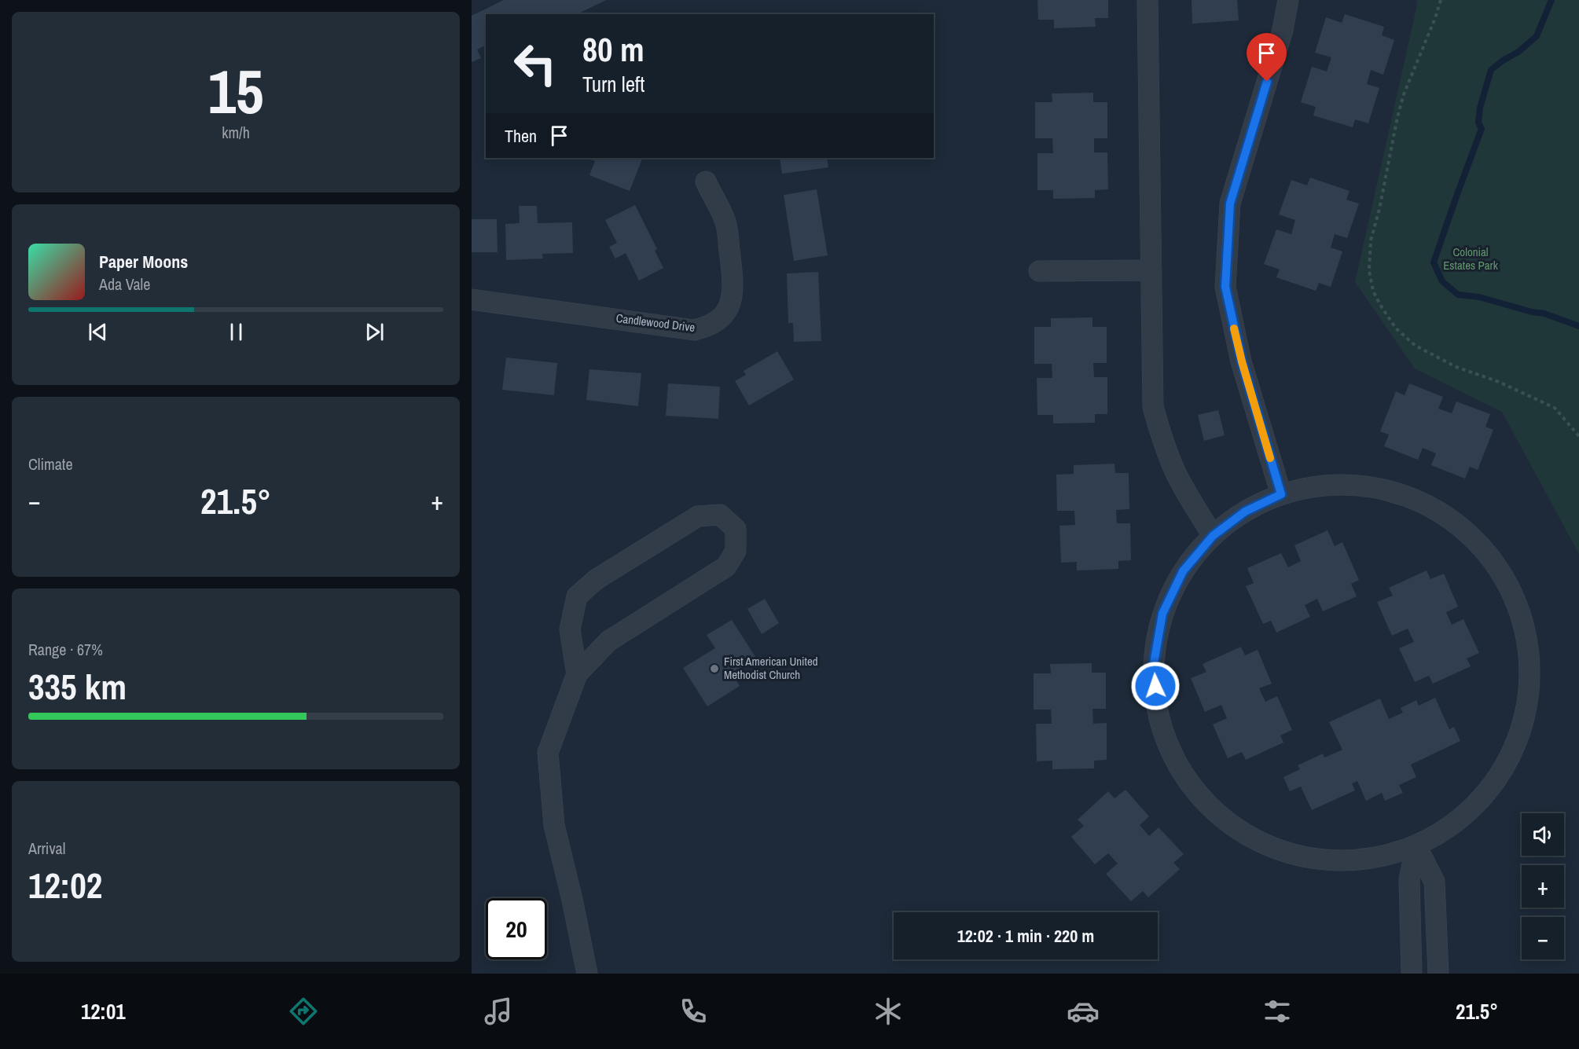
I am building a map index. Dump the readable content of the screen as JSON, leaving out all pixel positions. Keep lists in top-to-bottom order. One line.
{"streets":{"street":["Candlewood Drive"]},"parks":["Colonial Estates Park"],"places":["First American United Methodist Church"],"page":{"tile":[["15","km/h"],"Climate",["Range · 67%","335 km"],["Arrival","12:02"]],"turn":["80 m","Turn left"],"then":"Then","song":["Paper Moons","Ada Vale"],"heat":["−","21.5°","+"],"map_buttons":["+","−"],"limit":"20","trip":"12:02 · 1 min · 220 m","tabs":["12:01","21.5°"]}}
